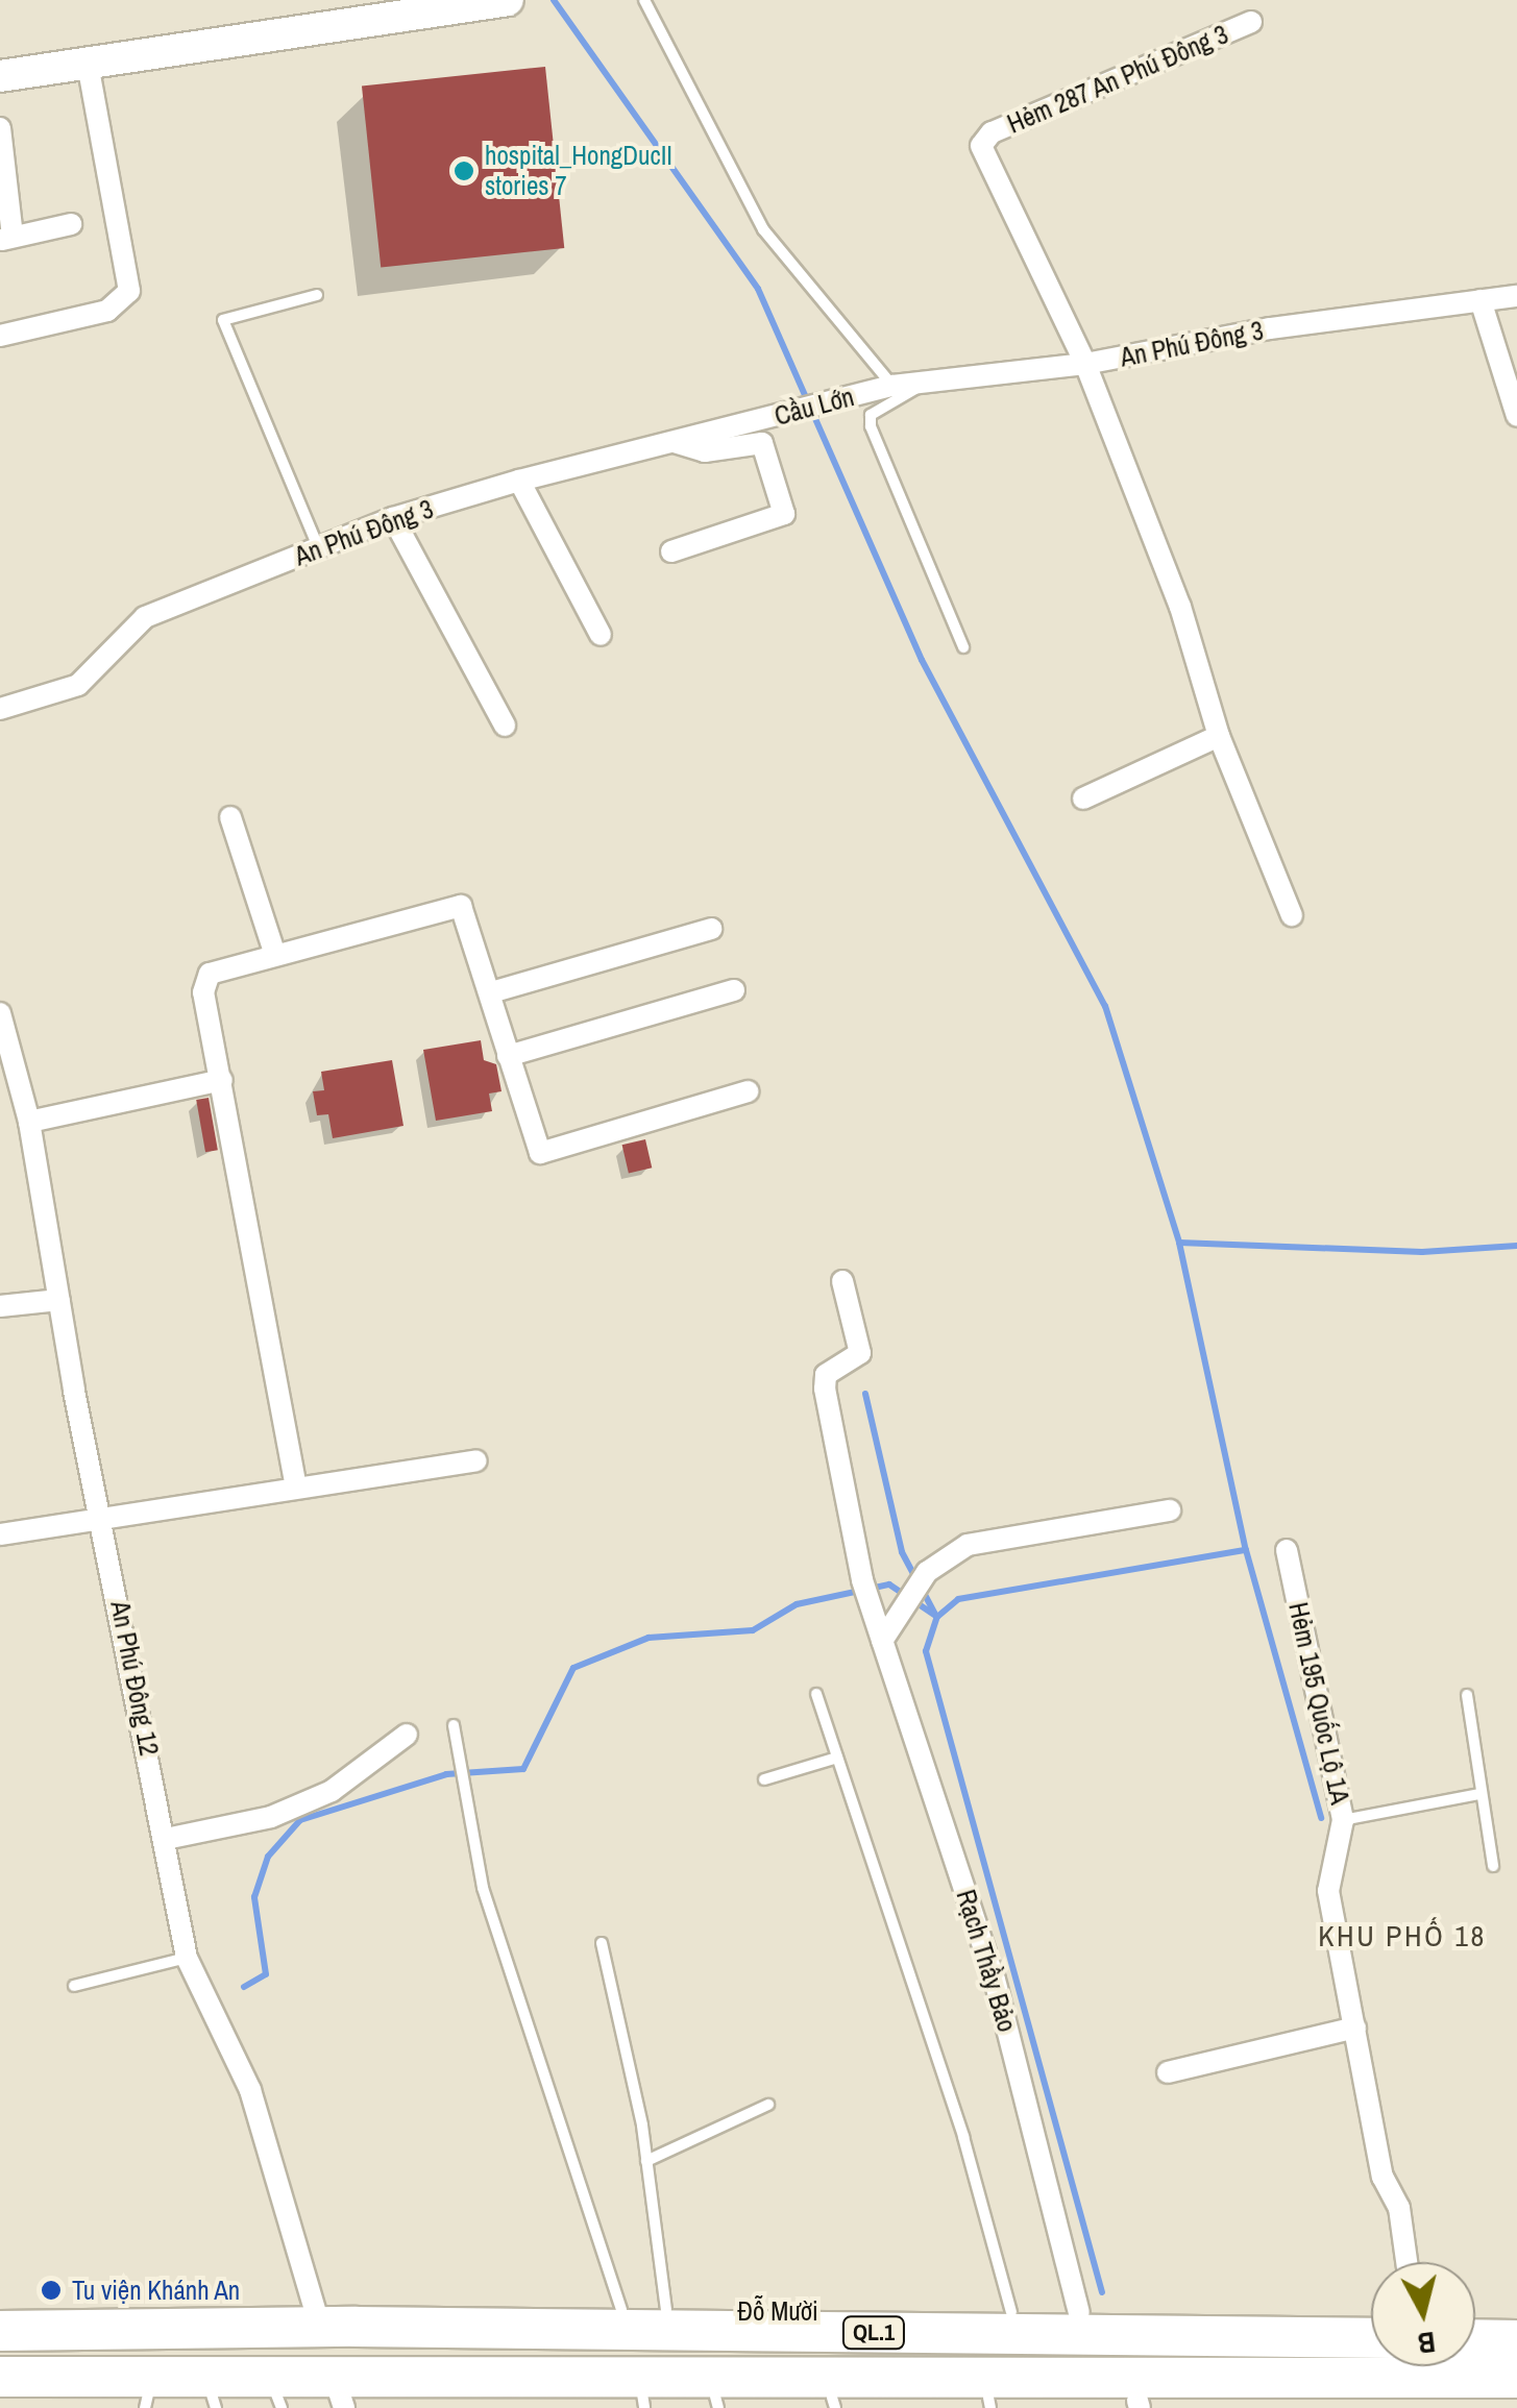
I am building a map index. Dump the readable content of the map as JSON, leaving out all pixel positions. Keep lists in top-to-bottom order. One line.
{"streets":{"highway":["Đỗ Mười","QL.1"],"street":["Hẻm 287 An Phú Đông 3","An Phú Đông 3","Cầu Lớn","An Phú Đông 12","Hẻm 195 Quốc Lộ 1A","Rạch Thầy Bảo"]},"crossings":[["Hẻm 287 An Phú Đông 3","An Phú Đông 3"],["An Phú Đông 3","Cầu Lớn"],["An Phú Đông 12","Đỗ Mười"],["Rạch Thầy Bảo","Đỗ Mười"]],"districts":["KHU PHỐ 18"],"places":["hospital_HongDucII stories 7","Tu viện Khánh An"],"north":"bottom"}
